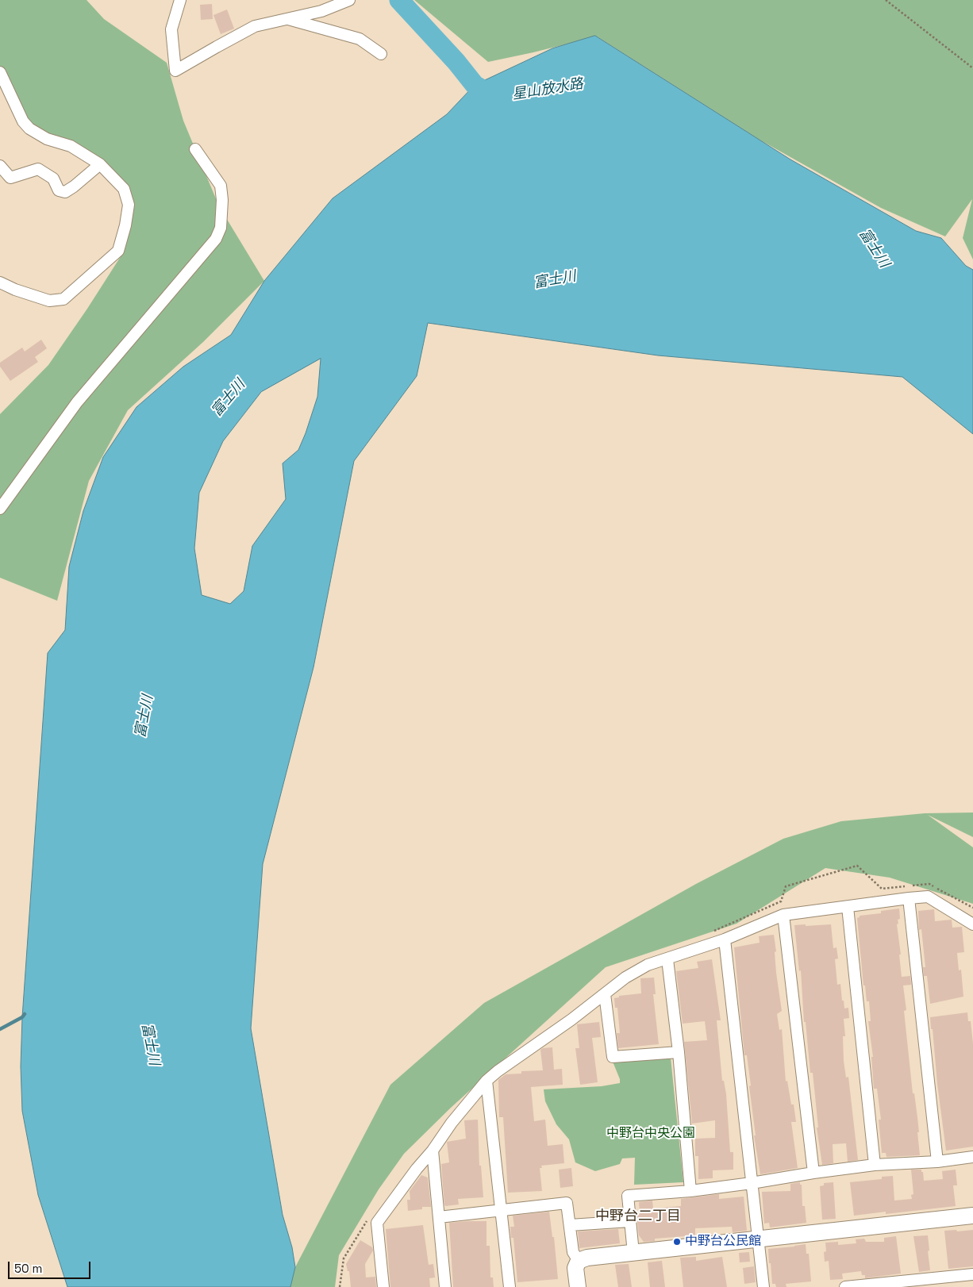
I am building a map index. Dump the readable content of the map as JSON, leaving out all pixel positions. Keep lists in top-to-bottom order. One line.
{"districts":["中野台二丁目"],"water":["星山放水路","富士川"],"parks":["中野台中央公園"],"places":["中野台公民館"],"scale_bar":"50 m"}
